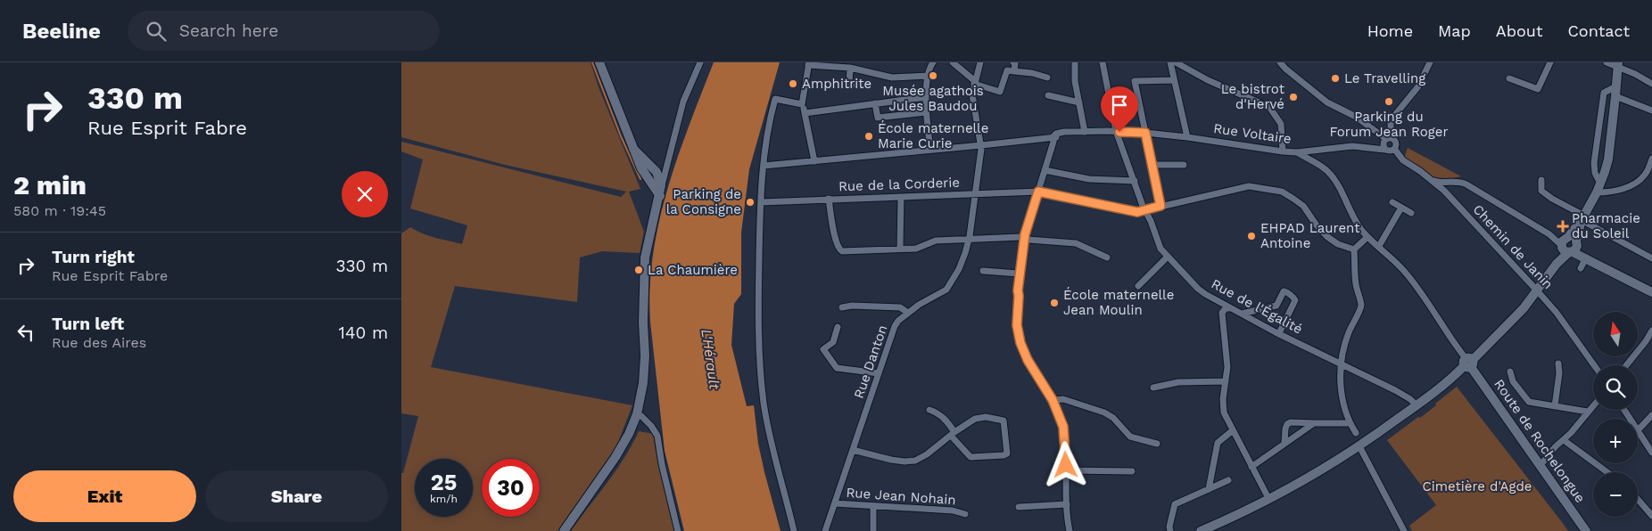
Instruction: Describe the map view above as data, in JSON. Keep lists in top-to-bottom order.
{
  "streets": {
    "main road": ["Route de Rochelongue"],
    "street": [
      "Rue Voltaire",
      "Rue de la Corderie",
      "Chemin de Janin",
      "Rue de l'Égalité",
      "Rue Danton",
      "Rue Jean Nohain"
    ]
  },
  "crossings": [
    ["Rue Voltaire", "Chemin de Janin"],
    ["Rue Voltaire", "Rue de l'Égalité"],
    ["Rue Voltaire", "Rue Danton"],
    ["Rue Voltaire", "Route de Rochelongue"],
    ["Rue de la Corderie", "Rue de l'Égalité"],
    ["Rue de la Corderie", "Rue Danton"],
    ["Rue Danton", "Rue Jean Nohain"]
  ],
  "water": ["L'Hérault"],
  "parks": ["Cimetière d'Agde"],
  "places": {
    "other": [
      "Musée agathois Jules Baudou",
      "Le Travelling",
      "Amphitrite",
      "Le bistrot d'Hervé",
      "Parking du Forum Jean Roger",
      "École maternelle Marie Curie",
      "Parking de la Consigne",
      "EHPAD Laurent Antoine",
      "La Chaumière",
      "École maternelle Jean Moulin"
    ],
    "health": ["Pharmacie du Soleil"]
  },
  "north": "top",
  "page": {
    "header": "Beeline",
    "search": "Search here",
    "nav": [
      "Home",
      "Map",
      "About",
      "Contact"
    ],
    "turn": ["330 m", "Rue Esprit Fabre"],
    "heading": ["2 min", "580 m · 19:45"],
    "list": [
      {
        "name": "Turn right",
        "note": "Rue Esprit Fabre",
        "value": "330 m"
      },
      {
        "name": "Turn left",
        "note": "Rue des Aires",
        "value": "140 m"
      }
    ],
    "map_buttons": ["+", "−"],
    "speed": "25 km/h",
    "limit": "30",
    "buttons": ["Exit", "Share"]
  }
}
